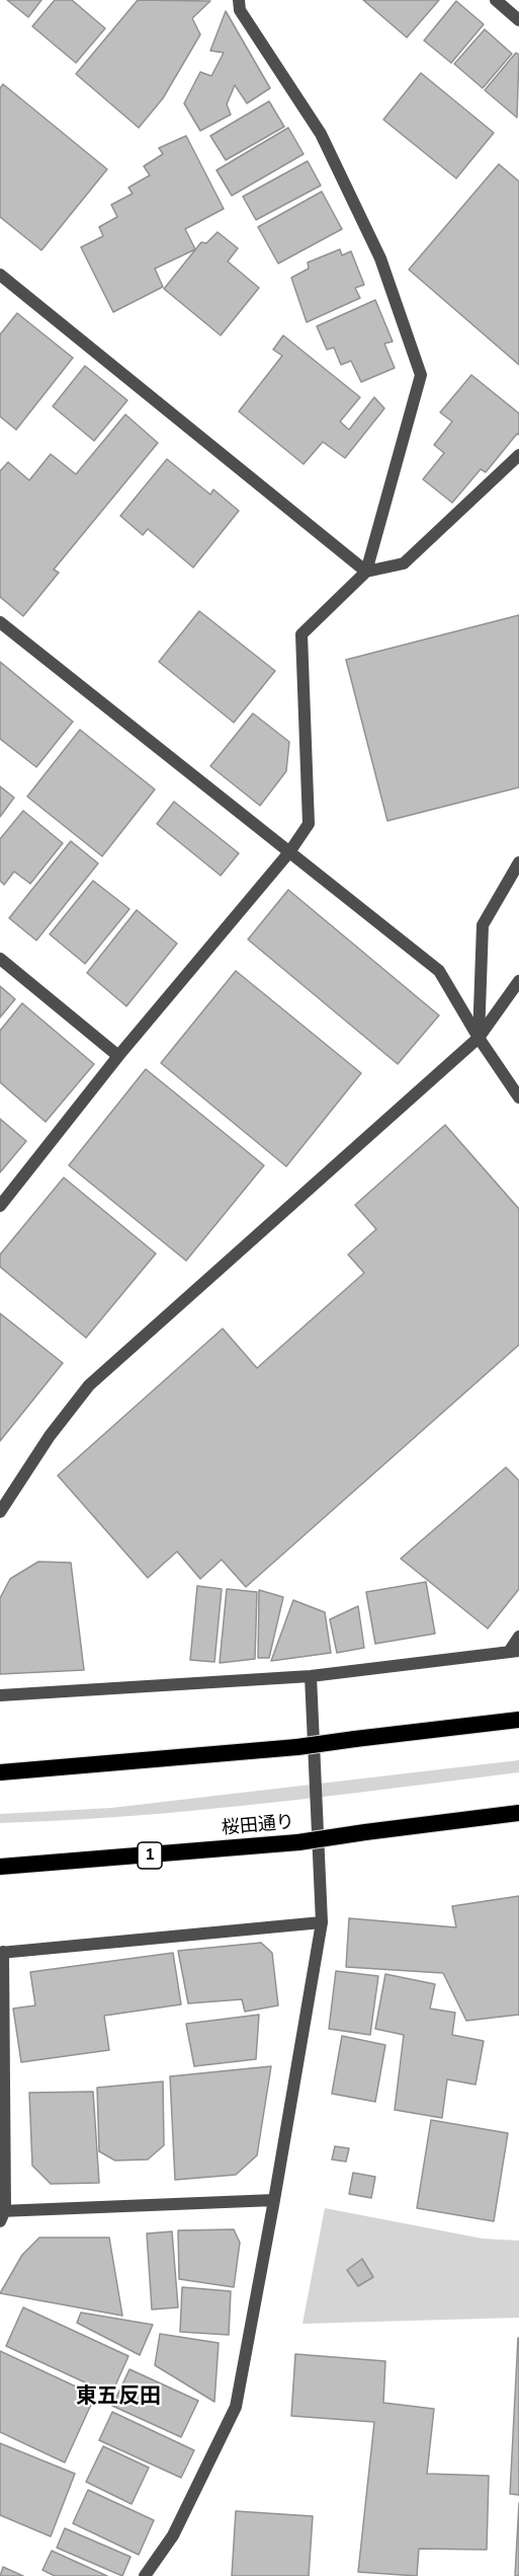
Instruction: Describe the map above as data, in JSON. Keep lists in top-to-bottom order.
{
  "streets": {
    "highway": ["桜田通り", "1"]
  },
  "districts": ["東五反田"]
}
